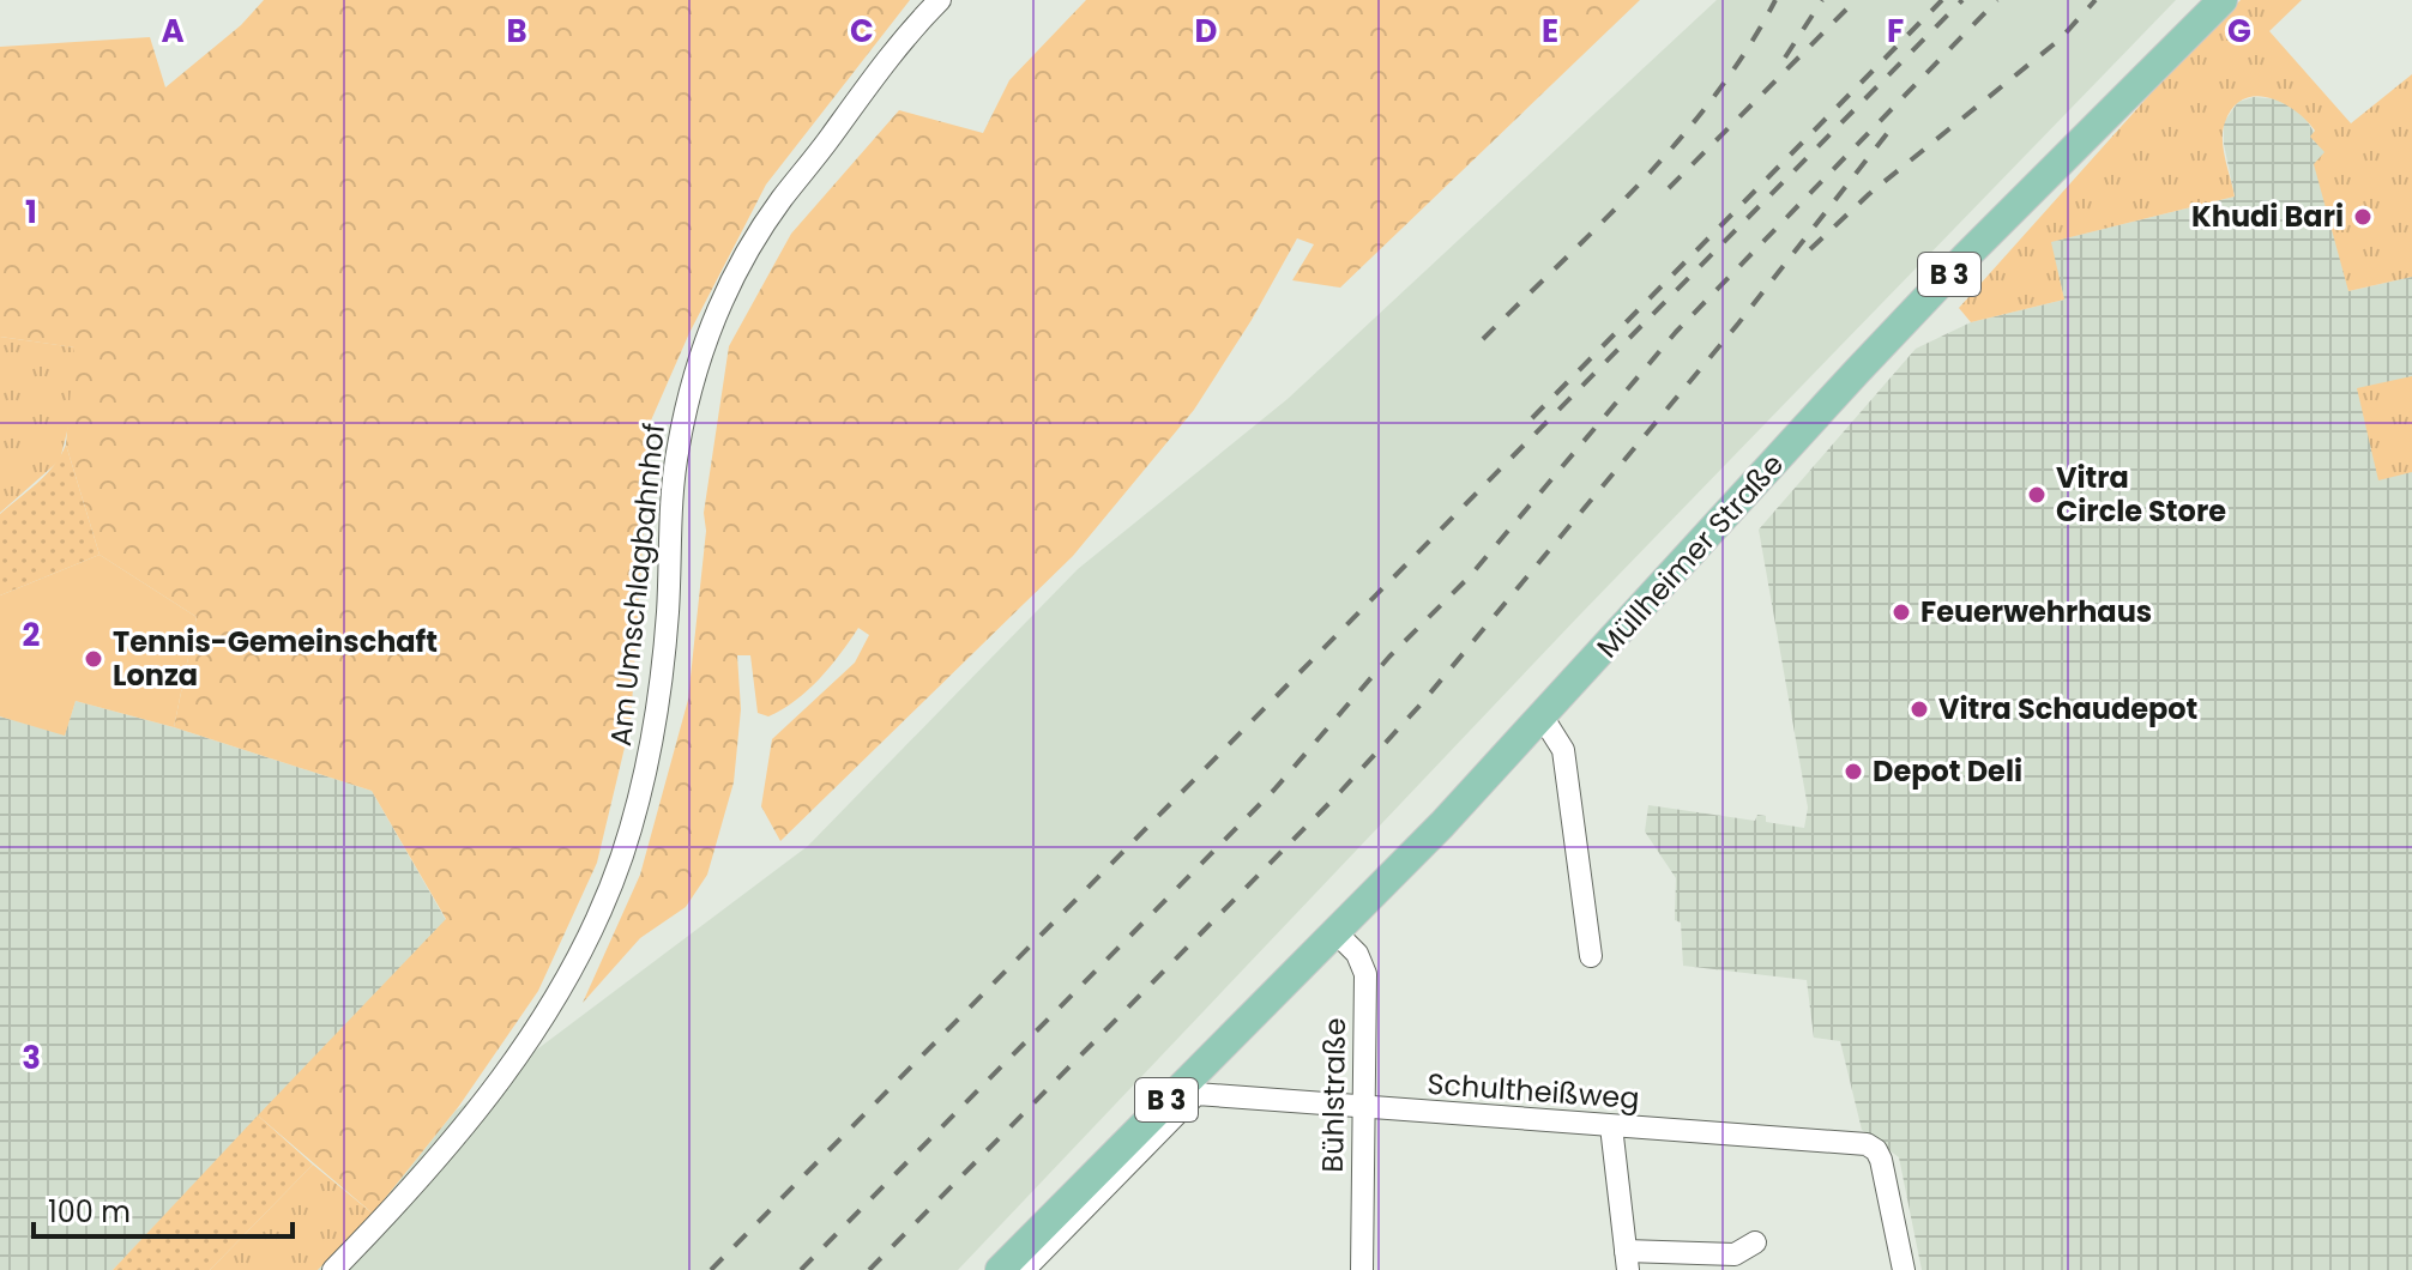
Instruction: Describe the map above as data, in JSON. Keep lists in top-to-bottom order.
{
  "streets": {
    "main road": ["B 3", "Müllheimer Straße"],
    "street": ["Am Umschlagbahnhof", "Schultheißweg", "Bühlstraße"]
  },
  "crossings": [
    ["B 3", "Müllheimer Straße"],
    ["B 3", "Bühlstraße"],
    ["Müllheimer Straße", "Bühlstraße"],
    ["Schultheißweg", "Bühlstraße"]
  ],
  "places": [
    "Khudi Bari",
    "Vitra Circle Store",
    "Feuerwehrhaus",
    "Tennis-Gemeinschaft Lonza",
    "Vitra Schaudepot",
    "Depot Deli"
  ],
  "scale_bar": "100 m",
  "grid": {
    "columns": [
      "A",
      "B",
      "C",
      "D",
      "E",
      "F",
      "G"
    ],
    "rows": ["1", "2", "3"]
  }
}
